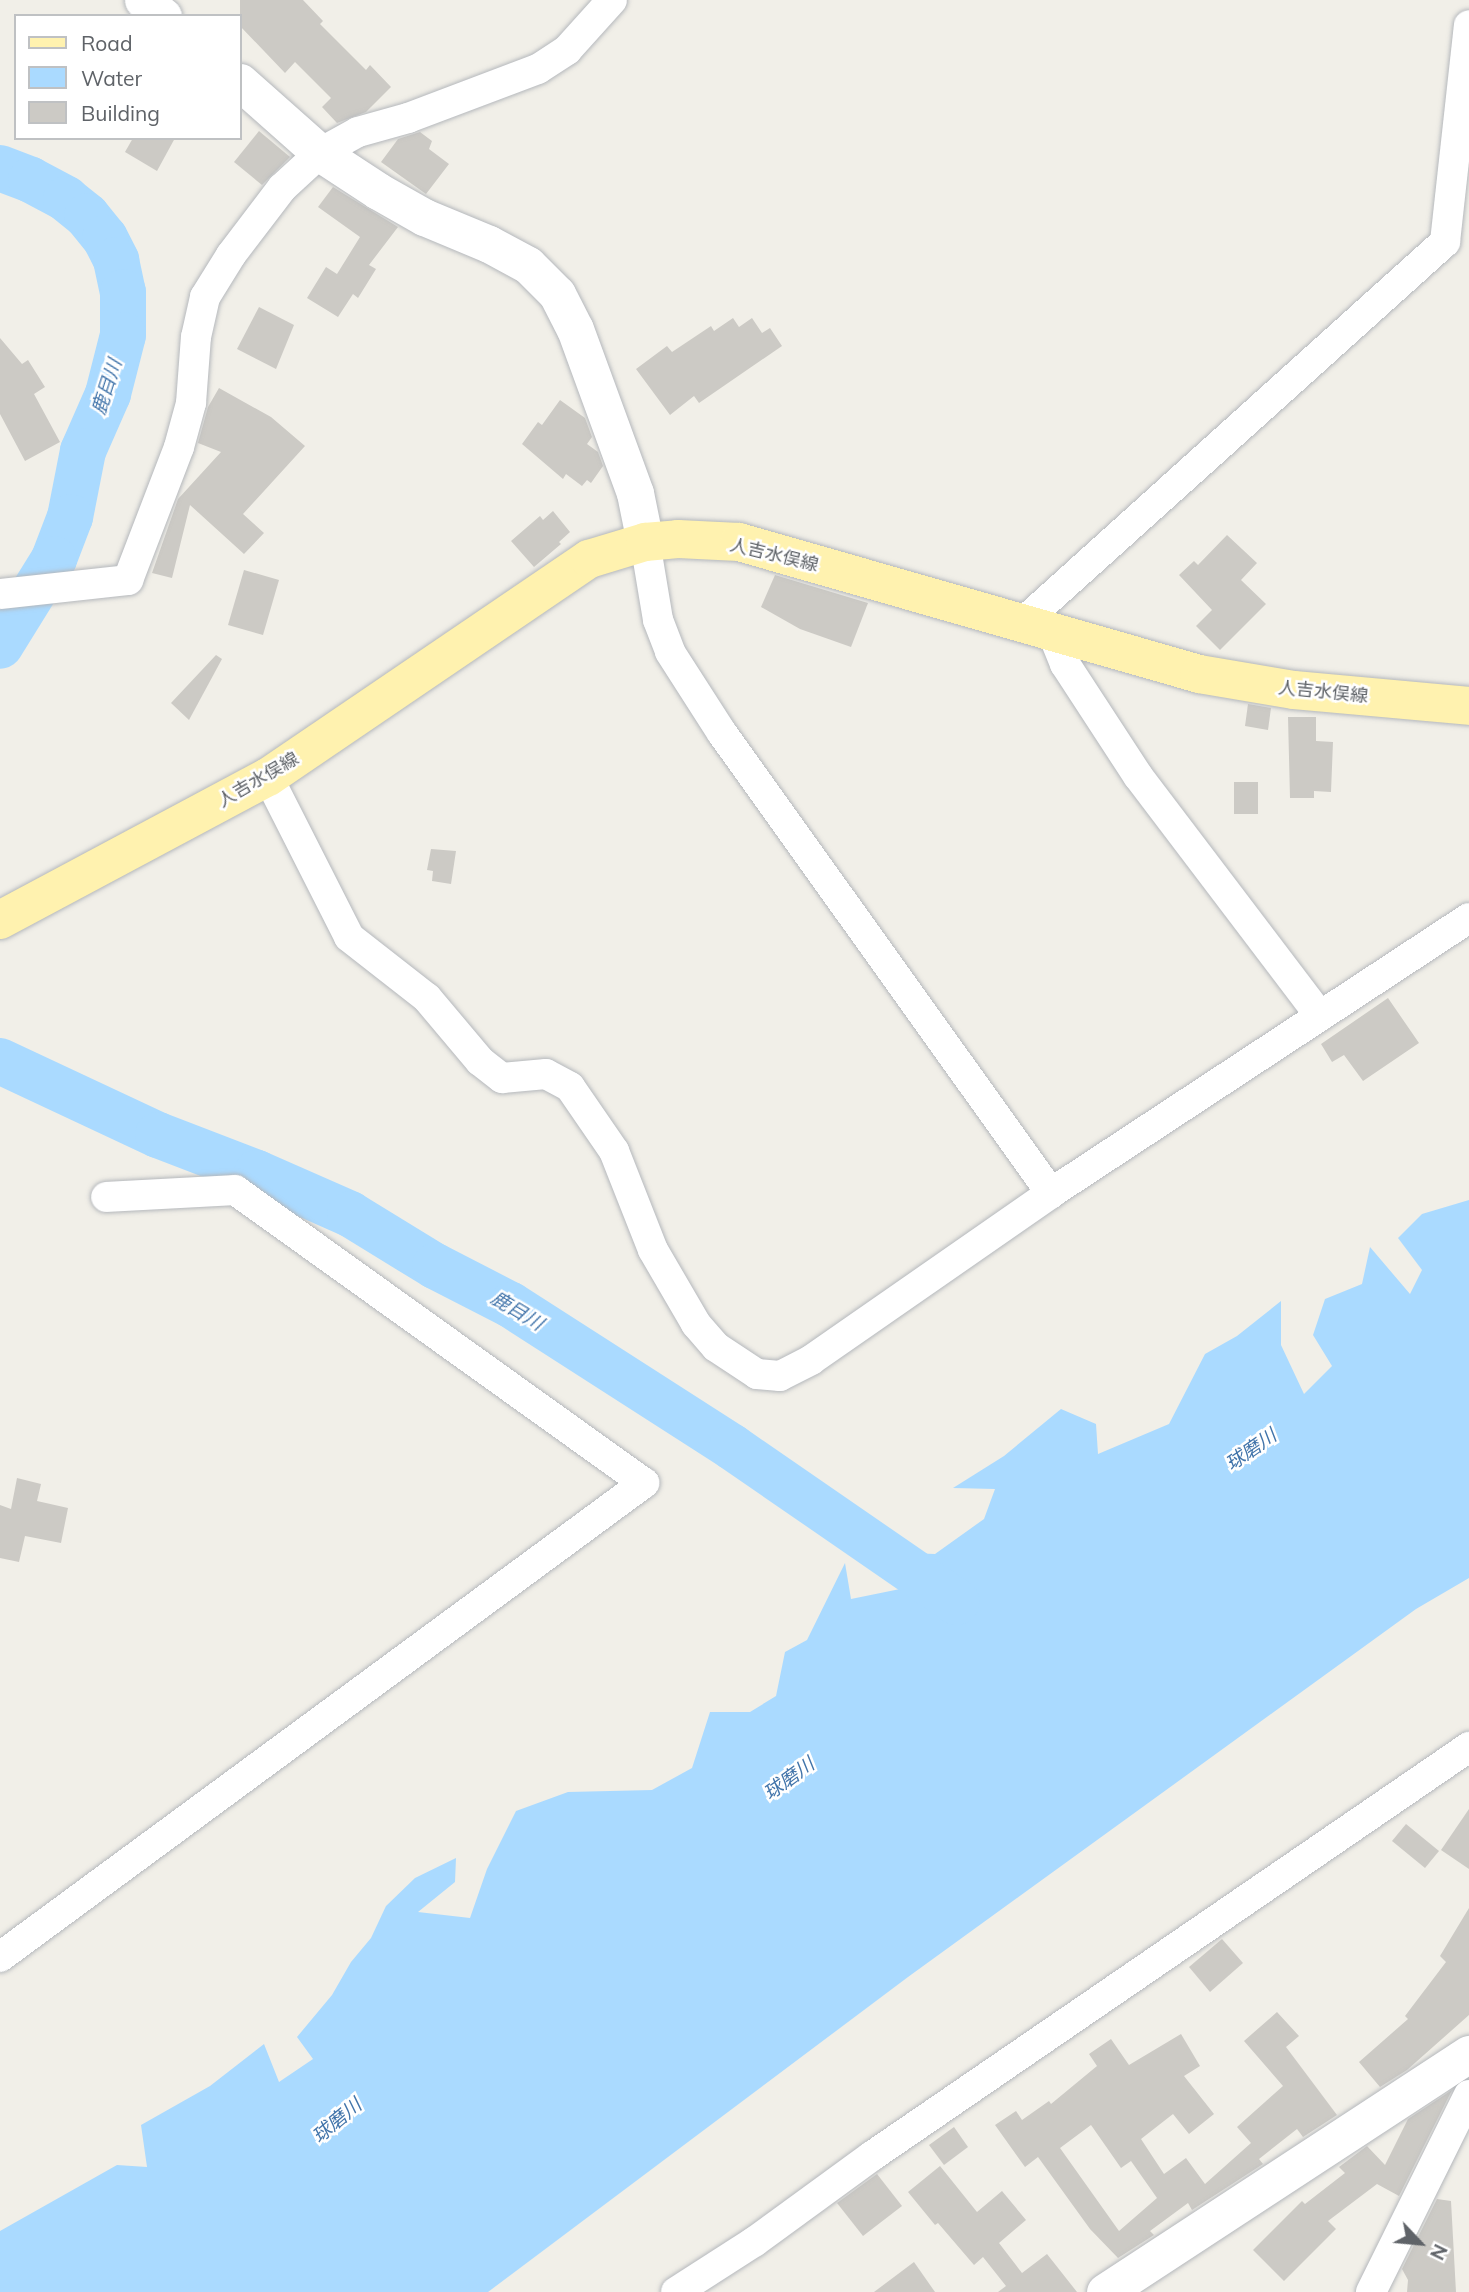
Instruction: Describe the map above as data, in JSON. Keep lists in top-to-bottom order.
{
  "streets": {
    "main road": ["人吉水俣線"]
  },
  "water": ["鹿目川", "球磨川"],
  "legend": ["Road", "Water", "Building"],
  "north": "bottom right"
}
